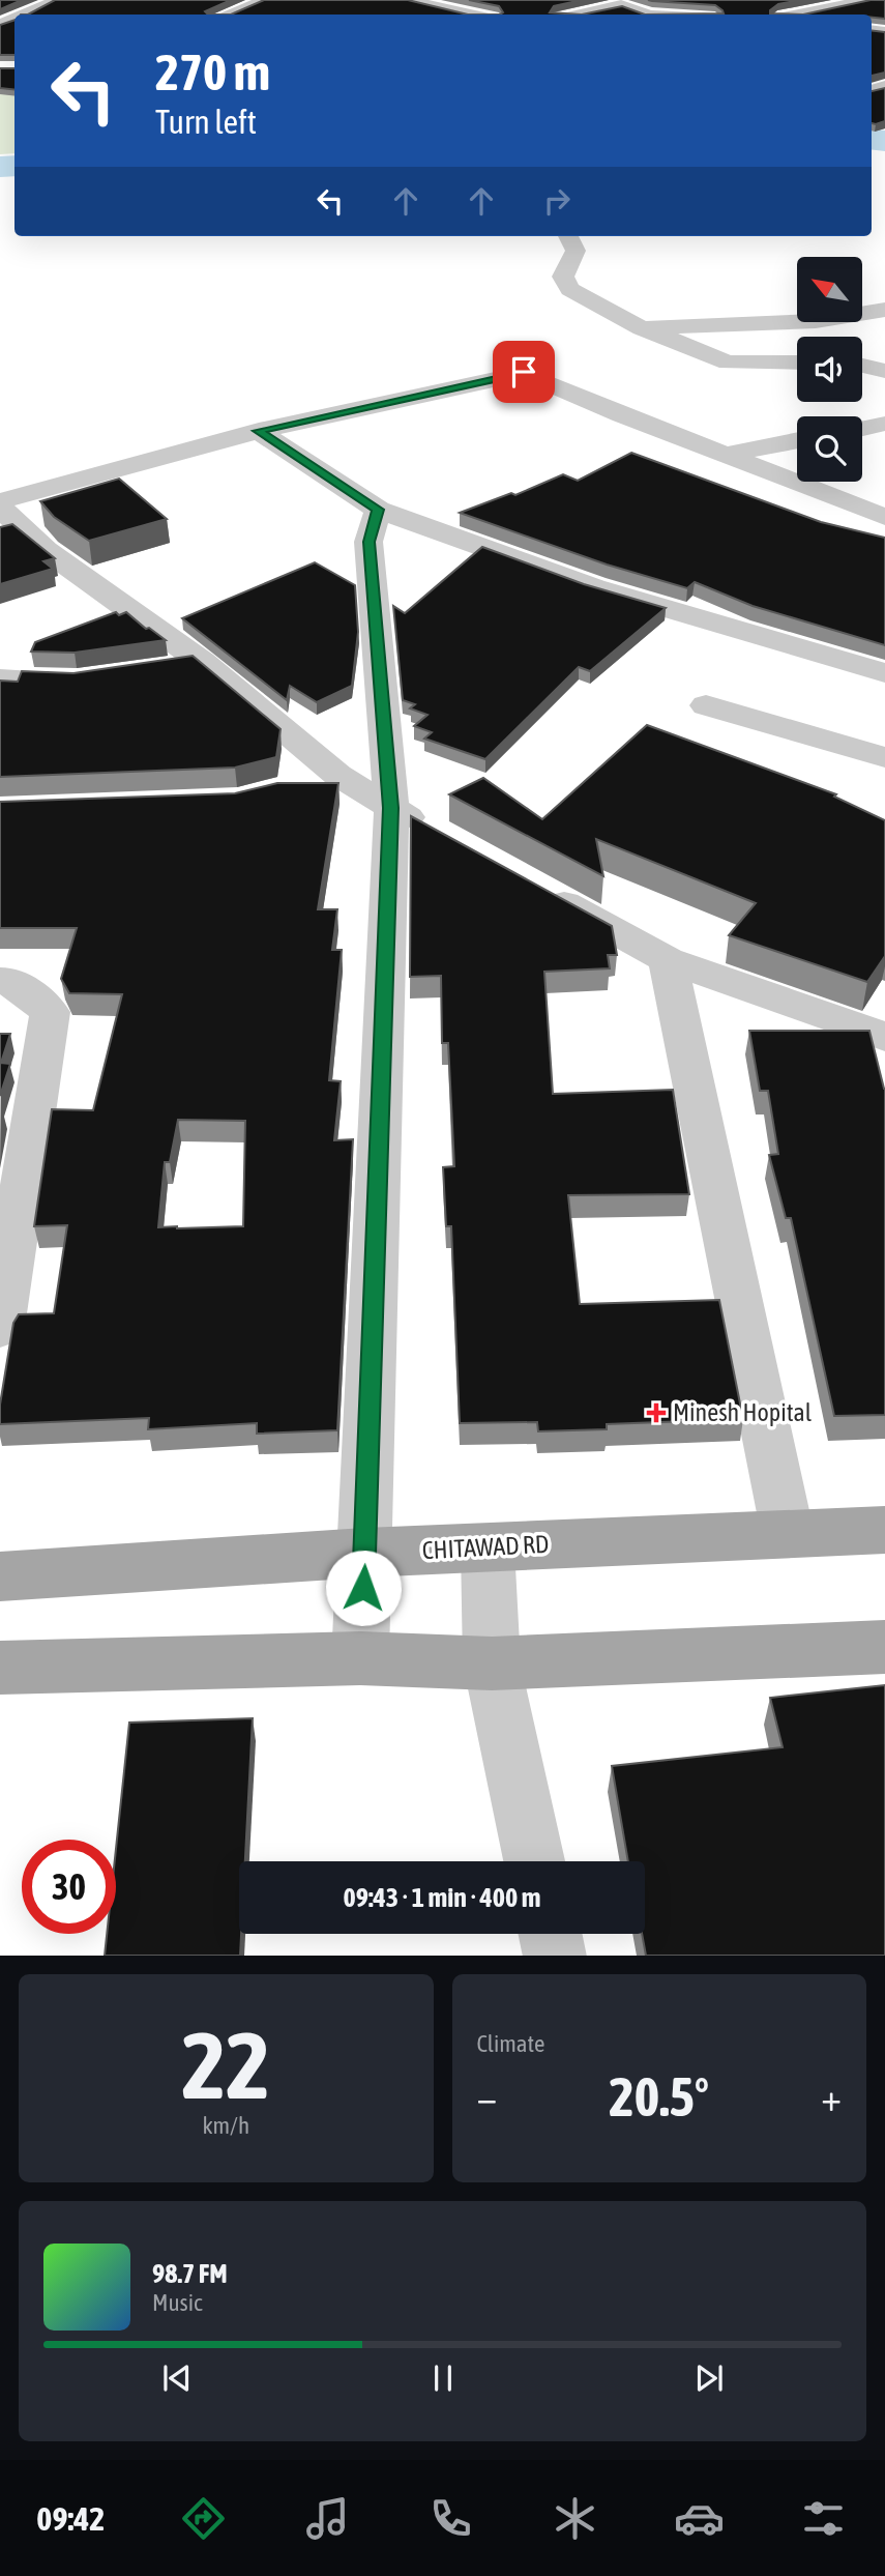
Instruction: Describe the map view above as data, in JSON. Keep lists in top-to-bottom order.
{
  "streets": {
    "main road": ["CHITAWAD RD"]
  },
  "places": {
    "health": ["Minesh Hopital"]
  },
  "north": "top left",
  "page": {
    "turn": ["270 m", "Turn left"],
    "limit": "30",
    "trip": "09:43 · 1 min · 400 m",
    "tile": [
      ["22", "km/h"],
      "Climate"
    ],
    "heat": ["−", "20.5°", "+"],
    "song": ["98.7 FM", "Music"],
    "tabs": "09:42"
  }
}
